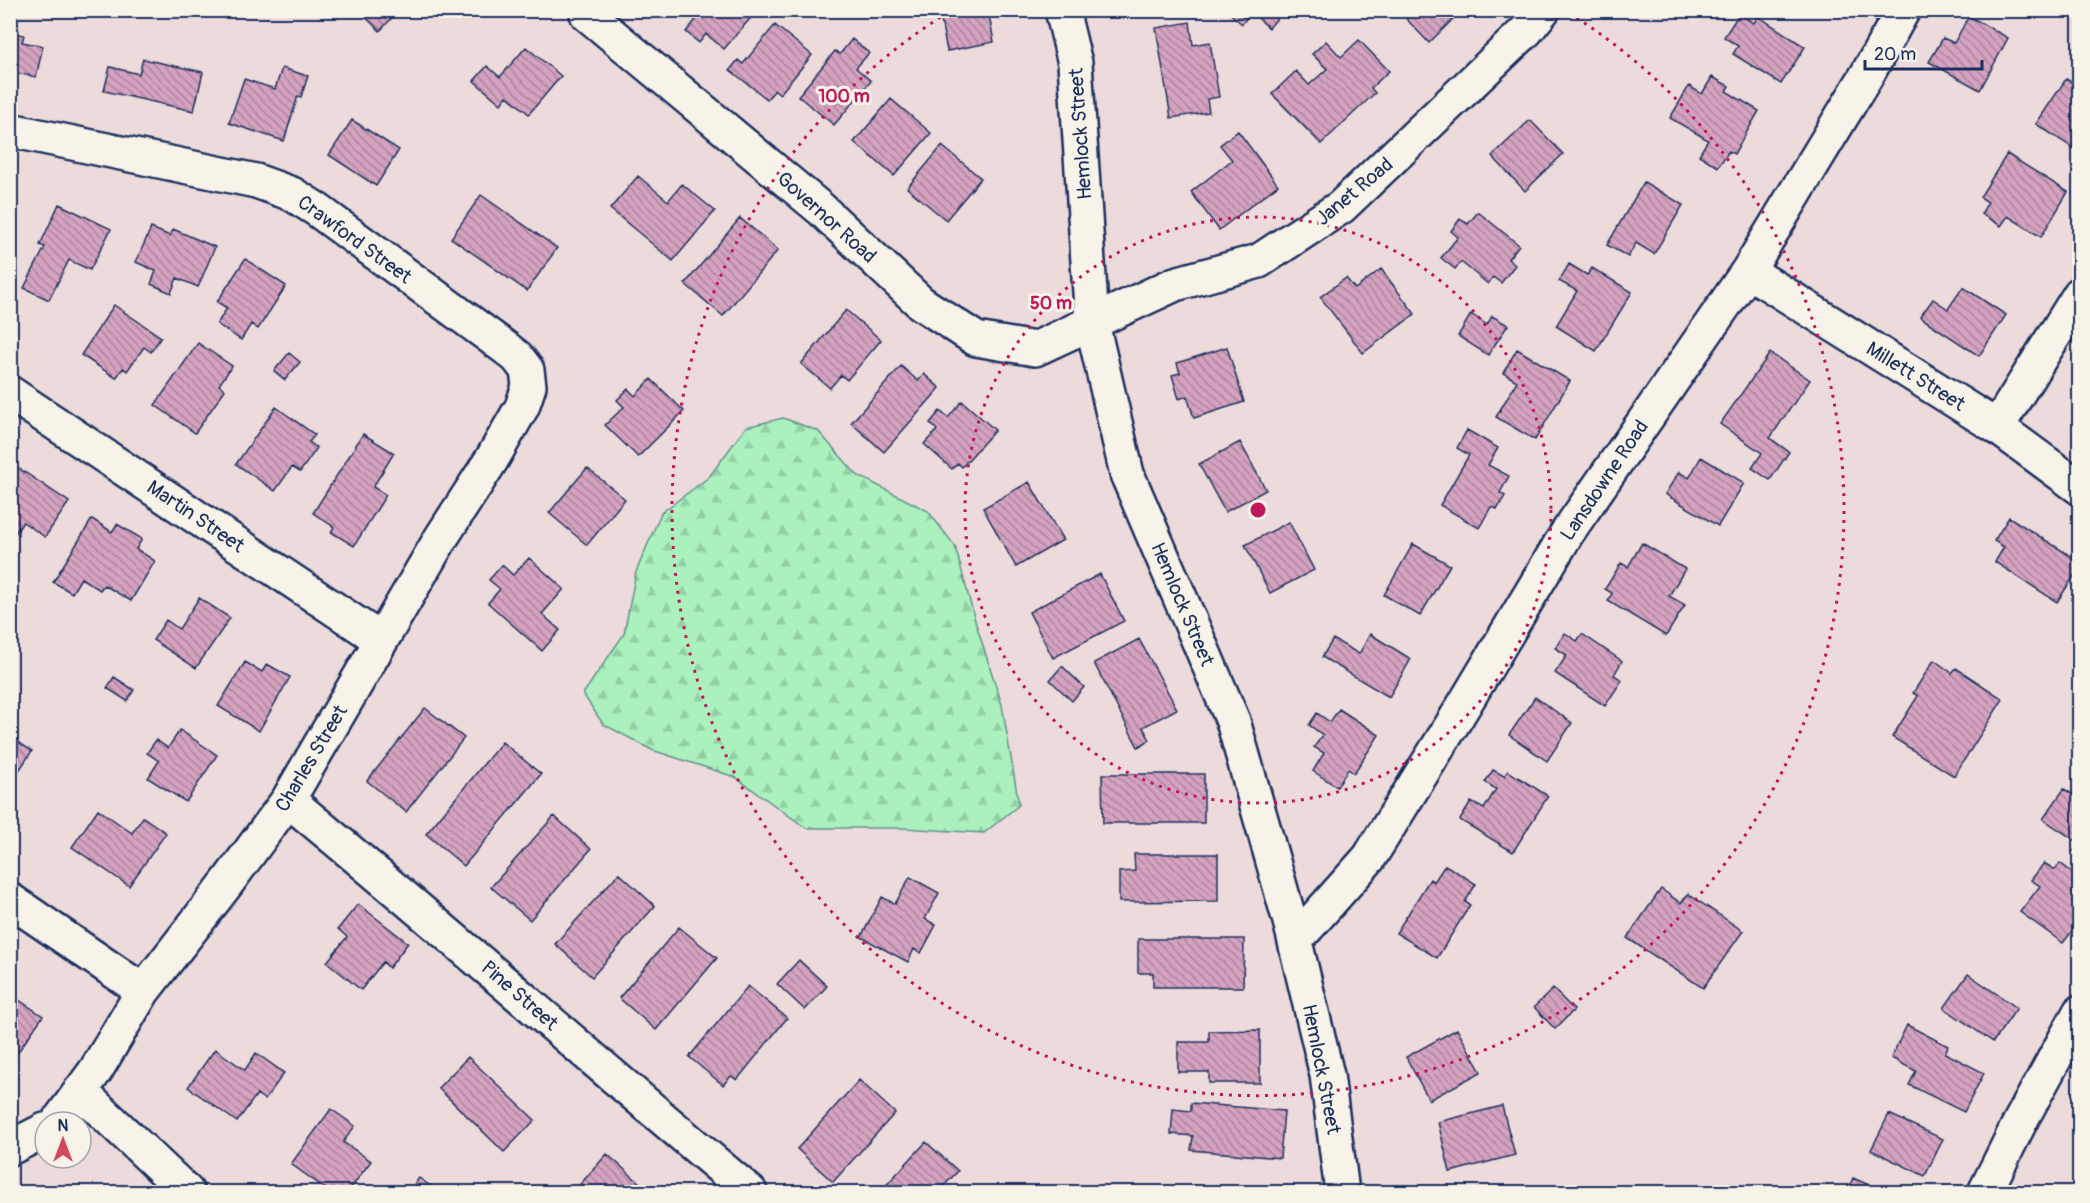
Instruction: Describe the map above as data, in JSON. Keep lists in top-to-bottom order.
{
  "streets": {
    "street": [
      "Hemlock Street",
      "Janet Road",
      "Governor Road",
      "Crawford Street",
      "Millett Street",
      "Lansdowne Road",
      "Martin Street",
      "Charles Street",
      "Pine Street"
    ]
  },
  "crossings": [
    ["Hemlock Street", "Janet Road"],
    ["Hemlock Street", "Governor Road"],
    ["Hemlock Street", "Lansdowne Road"],
    ["Janet Road", "Governor Road"],
    ["Crawford Street", "Charles Street"],
    ["Millett Street", "Lansdowne Road"],
    ["Martin Street", "Charles Street"],
    ["Charles Street", "Pine Street"]
  ],
  "scale_bar": "20 m",
  "north": "top",
  "rings": ["100 m", "50 m"]
}
